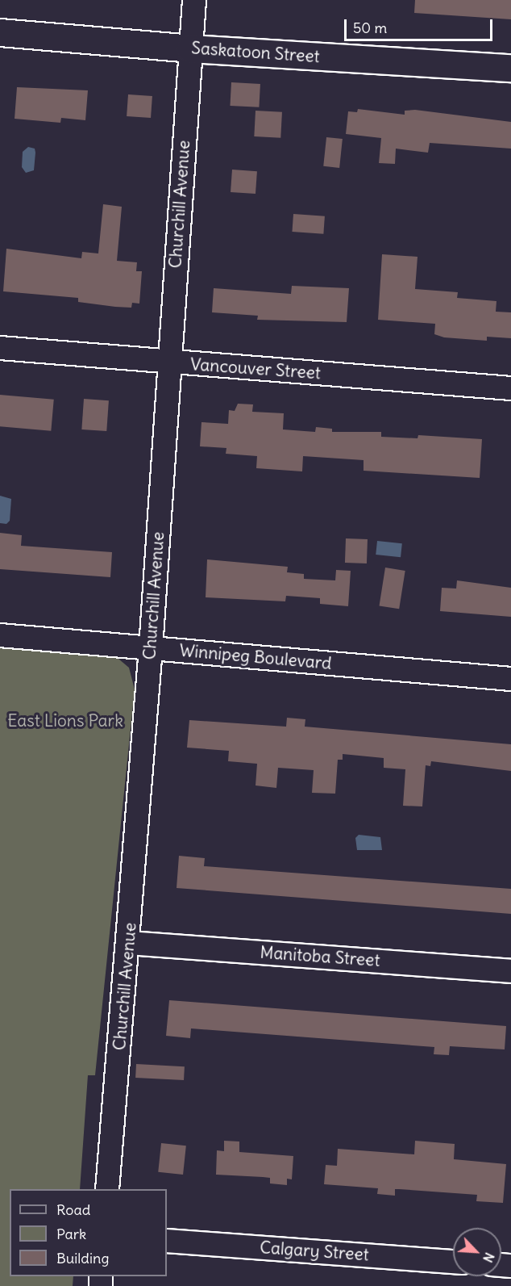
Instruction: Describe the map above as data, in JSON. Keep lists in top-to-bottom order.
{
  "streets": {
    "street": [
      "Saskatoon Street",
      "Churchill Avenue",
      "Vancouver Street",
      "Winnipeg Boulevard",
      "Manitoba Street",
      "Calgary Street"
    ]
  },
  "crossings": [
    ["Saskatoon Street", "Churchill Avenue"],
    ["Churchill Avenue", "Vancouver Street"],
    ["Churchill Avenue", "Winnipeg Boulevard"],
    ["Churchill Avenue", "Manitoba Street"]
  ],
  "parks": ["East Lions Park"],
  "legend": ["Road", "Park", "Building"],
  "scale_bar": "50 m",
  "north": "bottom right"
}
